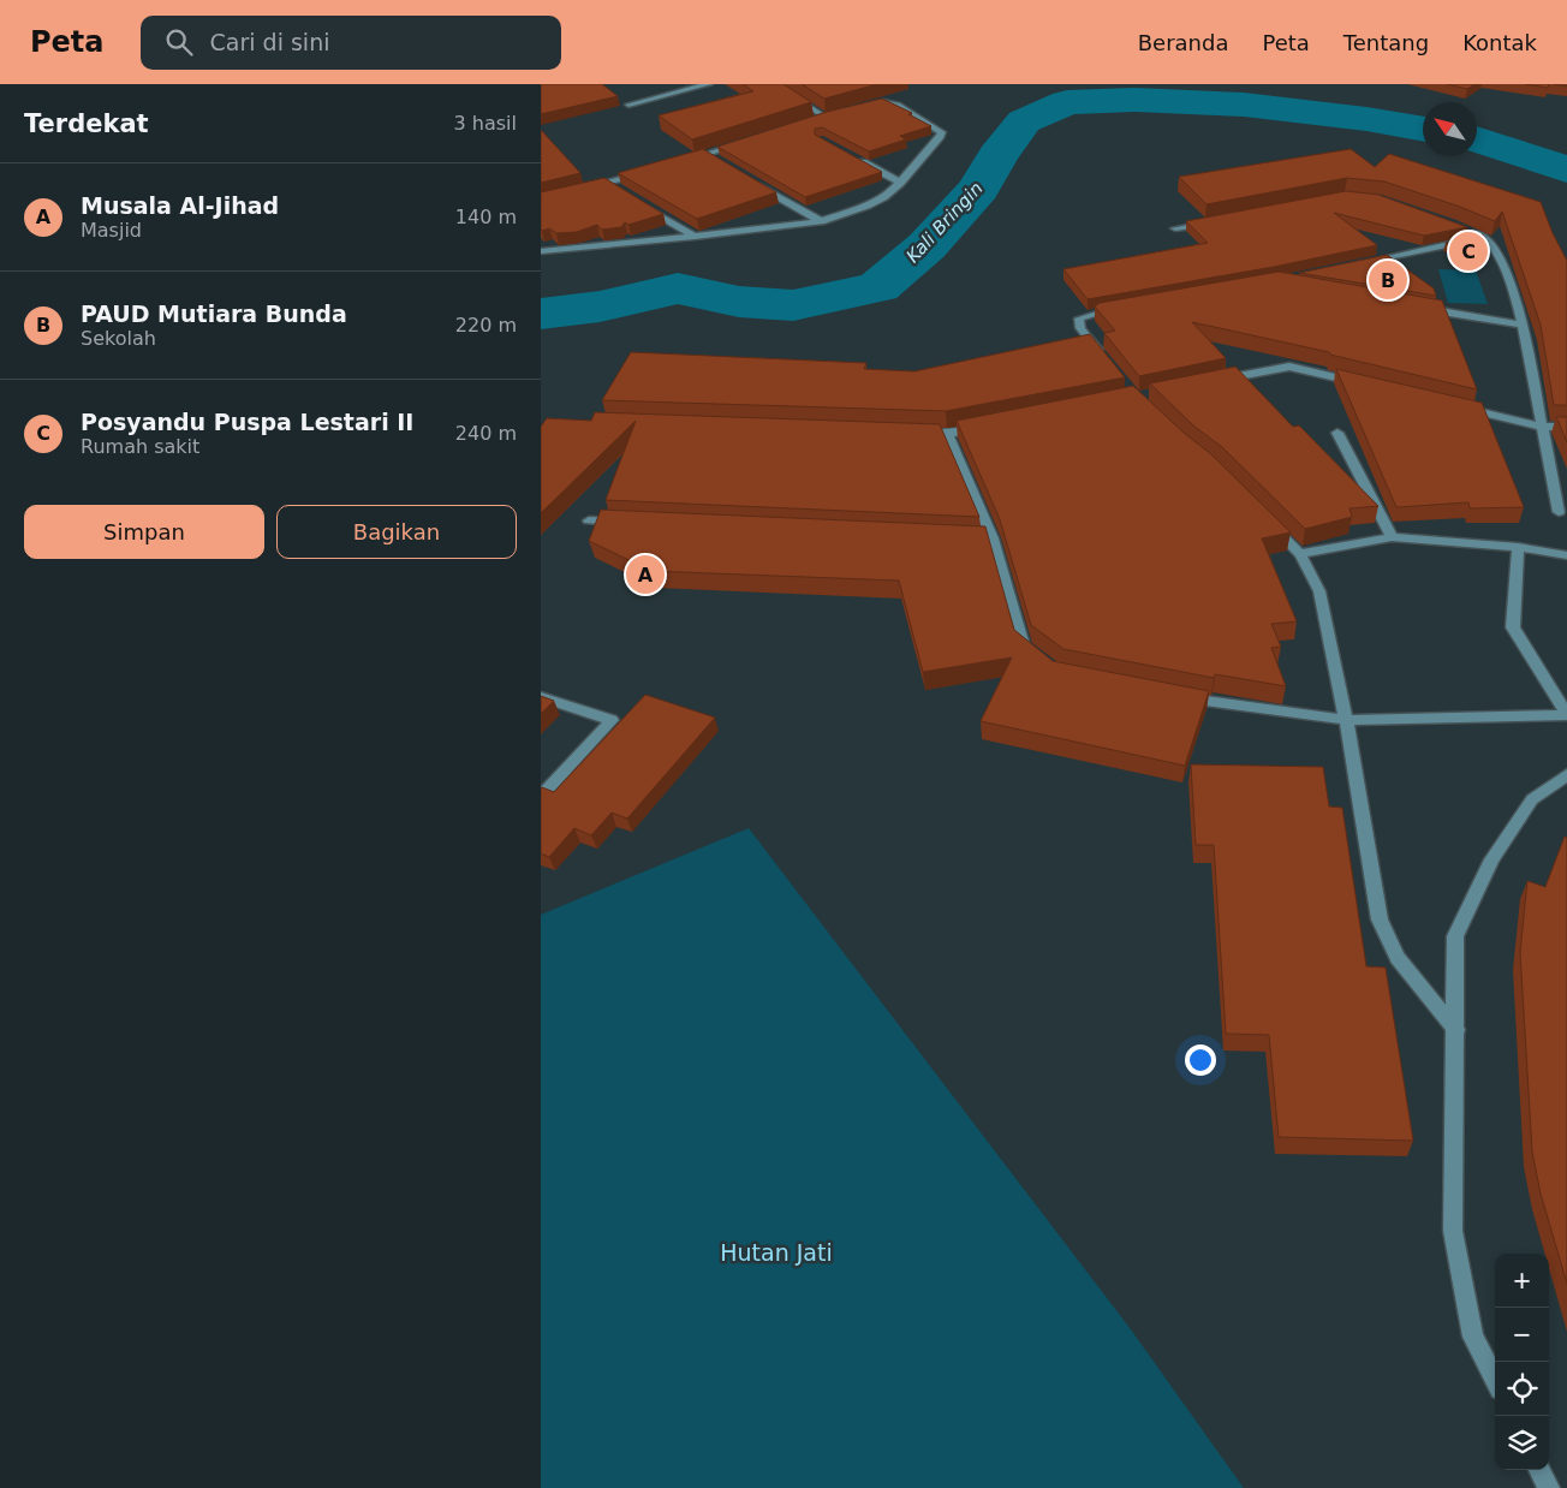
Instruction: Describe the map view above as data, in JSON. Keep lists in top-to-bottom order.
{
  "water": ["Kali Bringin"],
  "parks": ["Hutan Jati"],
  "north": "top left",
  "page": {
    "header": "Peta",
    "search": "Cari di sini",
    "nav": [
      "Beranda",
      "Peta",
      "Tentang",
      "Kontak"
    ],
    "heading": ["Terdekat", "3 hasil"],
    "list": [
      {
        "mark": "A",
        "name": "Musala Al-Jihad",
        "note": "Masjid",
        "value": "140 m"
      },
      {
        "mark": "B",
        "name": "PAUD Mutiara Bunda",
        "note": "Sekolah",
        "value": "220 m"
      },
      {
        "mark": "C",
        "name": "Posyandu Puspa Lestari II",
        "note": "Rumah sakit",
        "value": "240 m"
      }
    ],
    "pins": ["C", "B", "A"],
    "buttons": ["Simpan", "Bagikan"],
    "map_buttons": ["+", "−"]
  }
}
